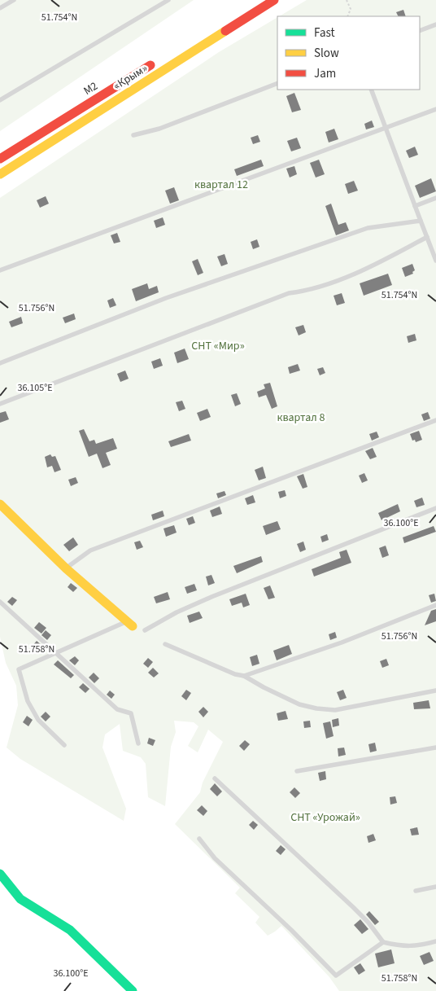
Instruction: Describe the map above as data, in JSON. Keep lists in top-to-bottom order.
{
  "streets": {
    "main road": ["«Крым»", "М2"]
  },
  "parks": [
    "квартал 12",
    "СНТ «Мир»",
    "квартал 8",
    "СНТ «Урожай»"
  ],
  "legend": ["Fast", "Slow", "Jam"],
  "coordinates": [
    "51.754°N",
    "51.756°N",
    "36.105°E",
    "36.100°E",
    "51.758°N"
  ]
}
